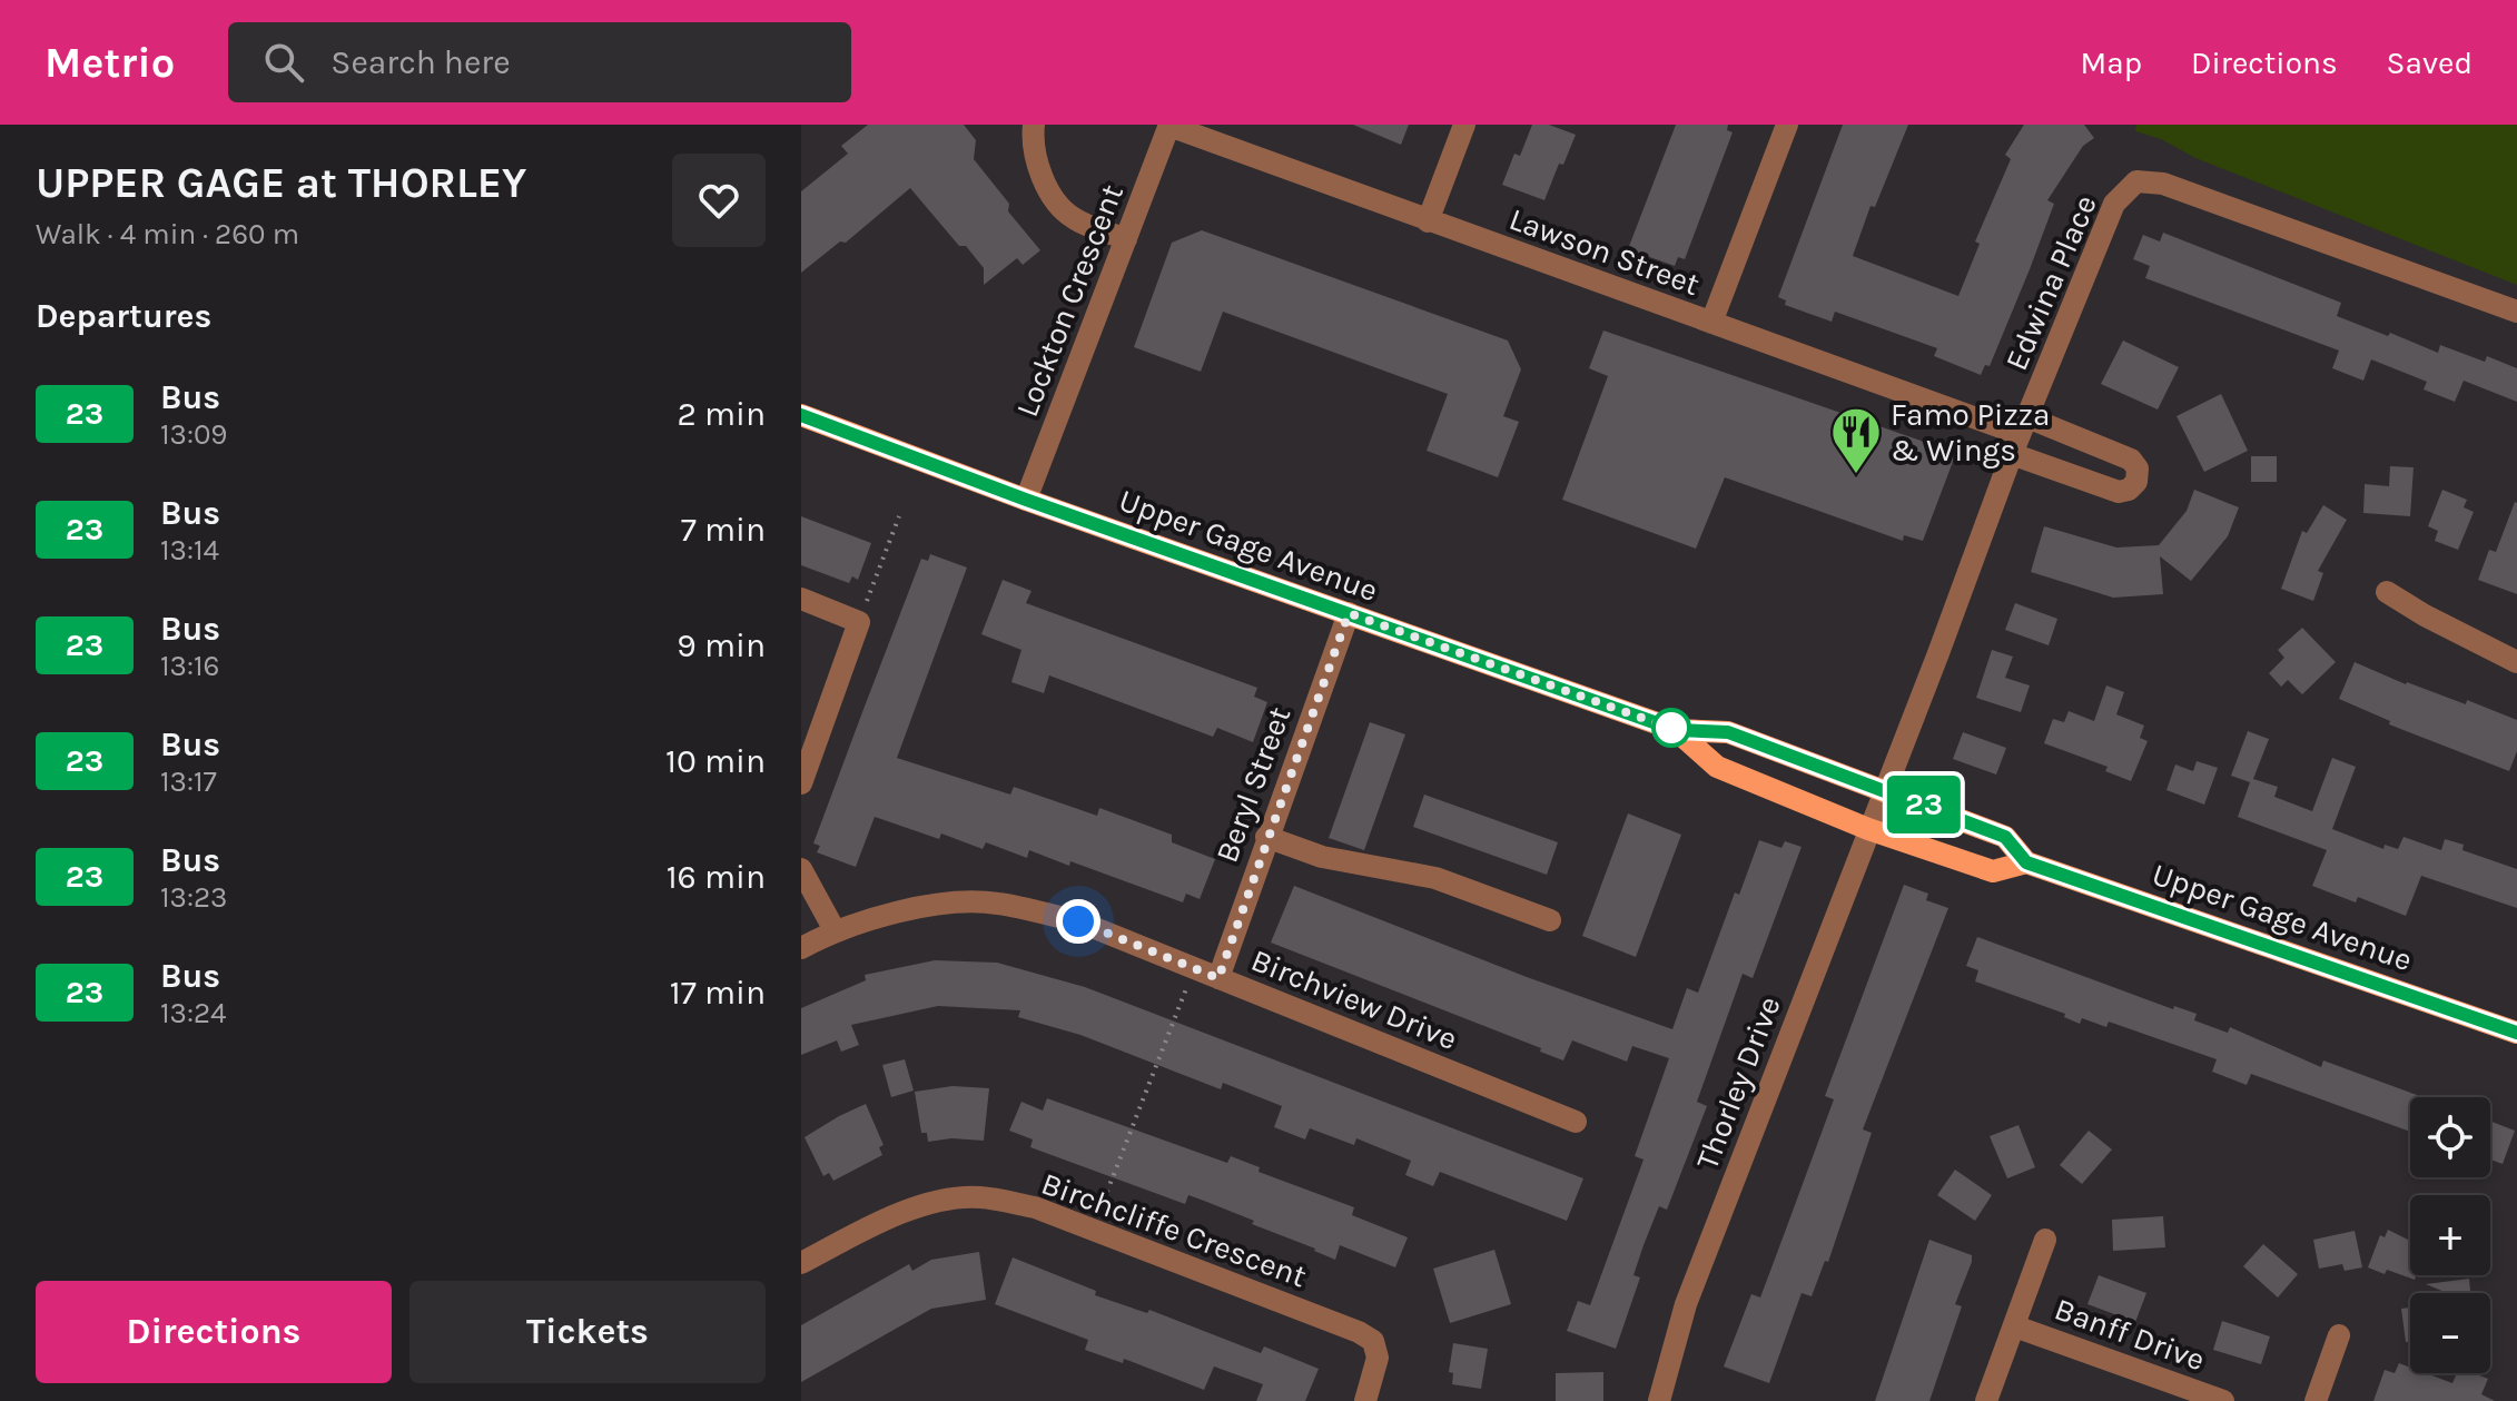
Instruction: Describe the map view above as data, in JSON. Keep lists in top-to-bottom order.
{
  "streets": {
    "main road": ["Upper Gage Avenue"],
    "street": [
      "Lawson Street",
      "Edwina Place",
      "Lockton Crescent",
      "Beryl Street",
      "Birchview Drive",
      "Thorley Drive",
      "Birchcliffe Crescent",
      "Banff Drive"
    ]
  },
  "crossings": [
    ["Lawson Street", "Edwina Place"],
    ["Lawson Street", "Lockton Crescent"],
    ["Edwina Place", "Upper Gage Avenue"],
    ["Edwina Place", "Thorley Drive"],
    ["Lockton Crescent", "Upper Gage Avenue"],
    ["Upper Gage Avenue", "Beryl Street"],
    ["Upper Gage Avenue", "Thorley Drive"],
    ["Beryl Street", "Birchview Drive"]
  ],
  "places": {
    "restaurant": ["Famo Pizza & Wings"]
  },
  "lines": ["bus line 23"],
  "page": {
    "header": "Metrio",
    "search": "Search here",
    "nav": ["Map", "Directions", "Saved"],
    "heading": [
      ["UPPER GAGE at THORLEY", "Walk · 4 min · 260 m"],
      "Departures"
    ],
    "on_map": "23",
    "list": [
      {
        "mark": "23",
        "name": "Bus",
        "note": "13:09",
        "value": "2 min"
      },
      {
        "mark": "23",
        "name": "Bus",
        "note": "13:14",
        "value": "7 min"
      },
      {
        "mark": "23",
        "name": "Bus",
        "note": "13:16",
        "value": "9 min"
      },
      {
        "mark": "23",
        "name": "Bus",
        "note": "13:17",
        "value": "10 min"
      },
      {
        "mark": "23",
        "name": "Bus",
        "note": "13:23",
        "value": "16 min"
      },
      {
        "mark": "23",
        "name": "Bus",
        "note": "13:24",
        "value": "17 min"
      }
    ],
    "map_buttons": ["+", "−"],
    "buttons": ["Directions", "Tickets"]
  }
}
